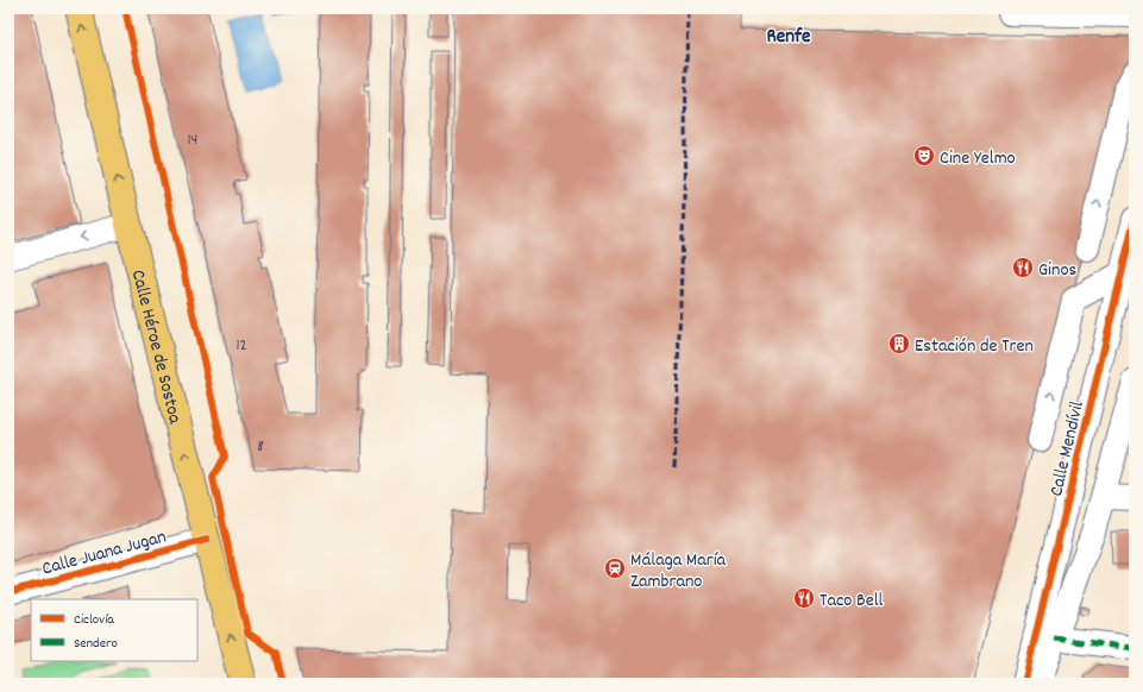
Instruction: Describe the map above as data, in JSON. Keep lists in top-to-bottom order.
{
  "streets": {
    "main road": ["Calle Héroe de Sostoa"],
    "street": ["Calle Mendívil", "Calle Juana Jugan"]
  },
  "crossings": [
    ["Calle Héroe de Sostoa", "Calle Juana Jugan"]
  ],
  "one_way": ["Calle Héroe de Sostoa"],
  "districts": ["Renfe"],
  "places": {
    "theatre": ["Cine Yelmo"],
    "restaurant": ["Ginos", "Taco Bell"],
    "building": ["Estación de Tren"],
    "station": ["Málaga María Zambrano"]
  },
  "house_numbers": ["14", "12", "8"],
  "legend": ["Ciclovía", "Sendero"]
}
